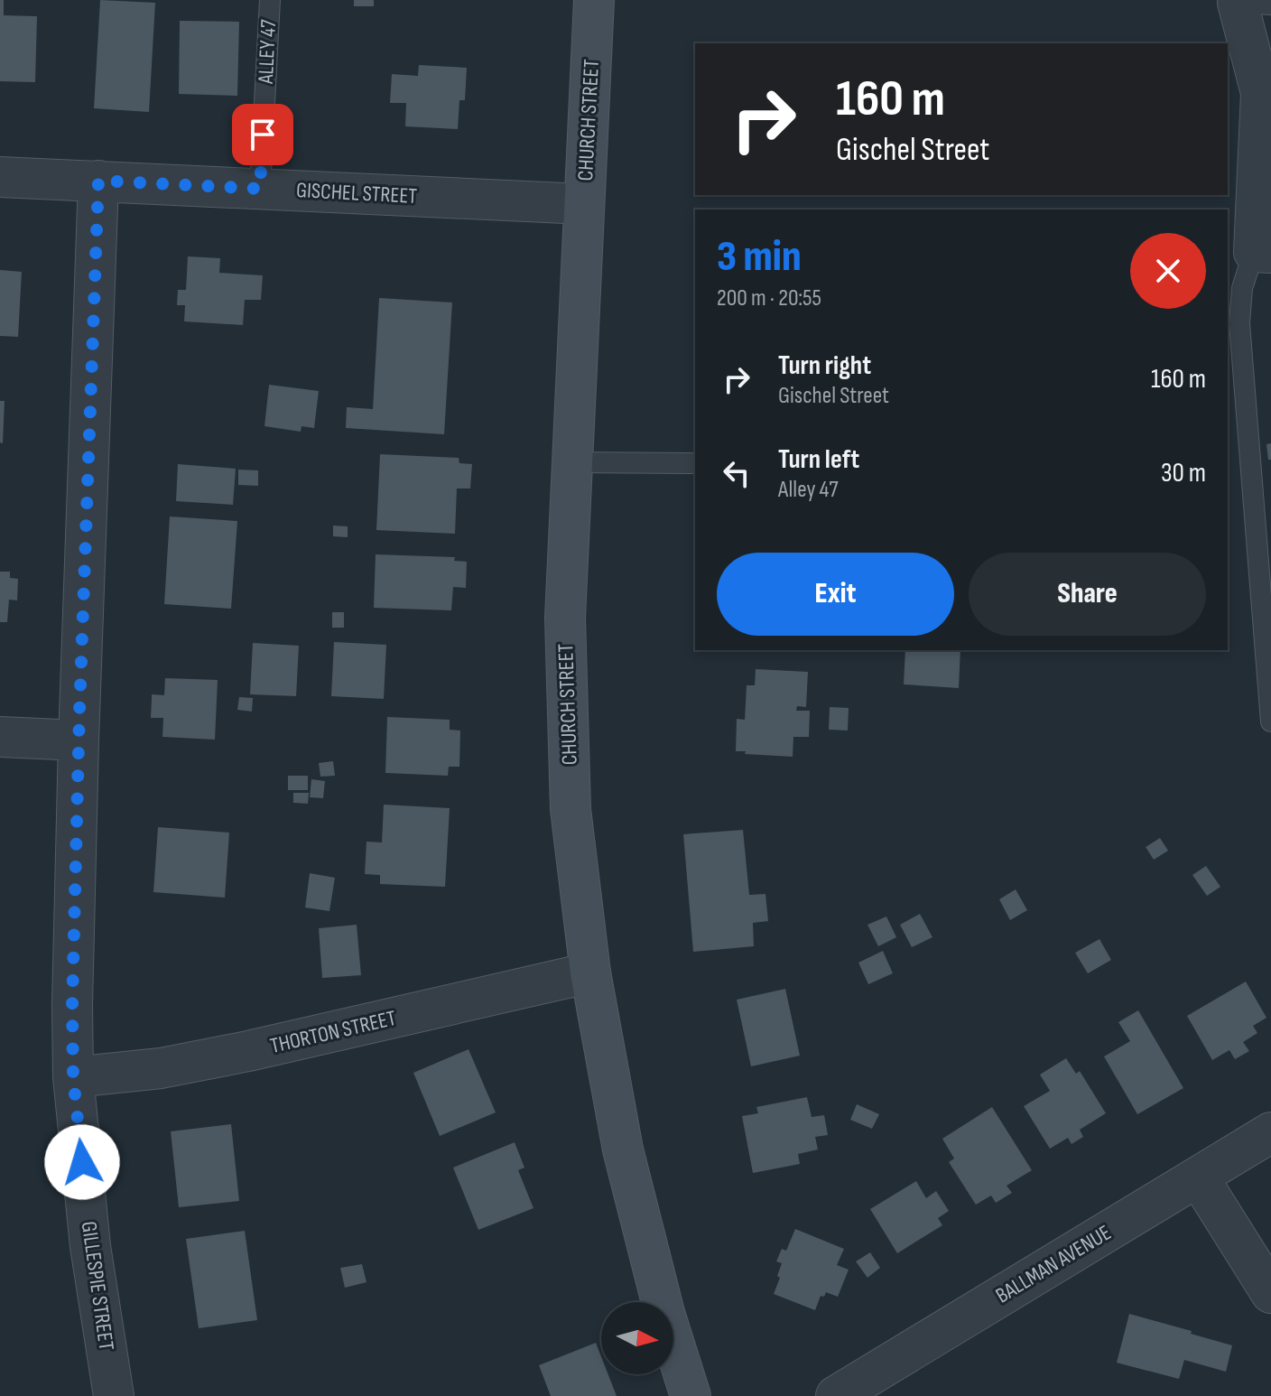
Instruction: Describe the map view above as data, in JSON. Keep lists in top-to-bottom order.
{
  "streets": {
    "main road": ["CHURCH STREET"],
    "street": [
      "GISCHEL STREET",
      "THORTON STREET",
      "BALLMAN AVENUE",
      "GILLESPIE STREET"
    ],
    "lane": ["ALLEY 47"]
  },
  "crossings": [
    ["ALLEY 47", "GISCHEL STREET"],
    ["CHURCH STREET", "GISCHEL STREET"],
    ["CHURCH STREET", "THORTON STREET"],
    ["GISCHEL STREET", "GILLESPIE STREET"],
    ["THORTON STREET", "GILLESPIE STREET"]
  ],
  "north": "right",
  "page": {
    "turn": ["160 m", "Gischel Street"],
    "heading": ["3 min", "200 m · 20:55"],
    "list": [
      {
        "name": "Turn right",
        "note": "Gischel Street",
        "value": "160 m"
      },
      {
        "name": "Turn left",
        "note": "Alley 47",
        "value": "30 m"
      }
    ],
    "buttons": ["Exit", "Share"]
  }
}
